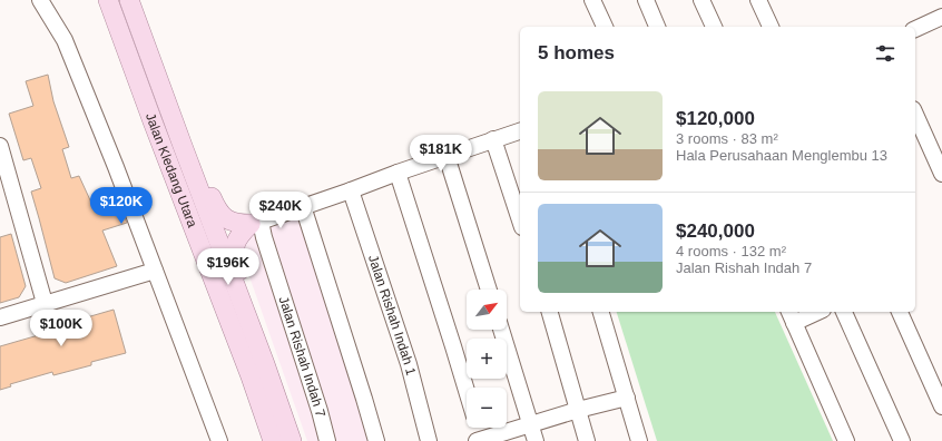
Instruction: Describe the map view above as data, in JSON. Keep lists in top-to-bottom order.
{
  "streets": {
    "main road": ["Jalan Kledang Utara"],
    "street": ["Jalan Rishah Indah 1", "Jalan Rishah Indah 7"]
  },
  "north": "top right",
  "page": {
    "heading": "5 homes",
    "list": [
      {
        "name": "$120,000",
        "note": "3 rooms · 83 m² · Hala Perusahaan Menglembu 13"
      },
      {
        "name": "$240,000",
        "note": "4 rooms · 132 m² · Jalan Rishah Indah 7"
      }
    ],
    "price": [
      "$181K",
      "$120K",
      "$240K",
      "$196K",
      "$100K"
    ],
    "map_buttons": ["+", "−"]
  }
}
